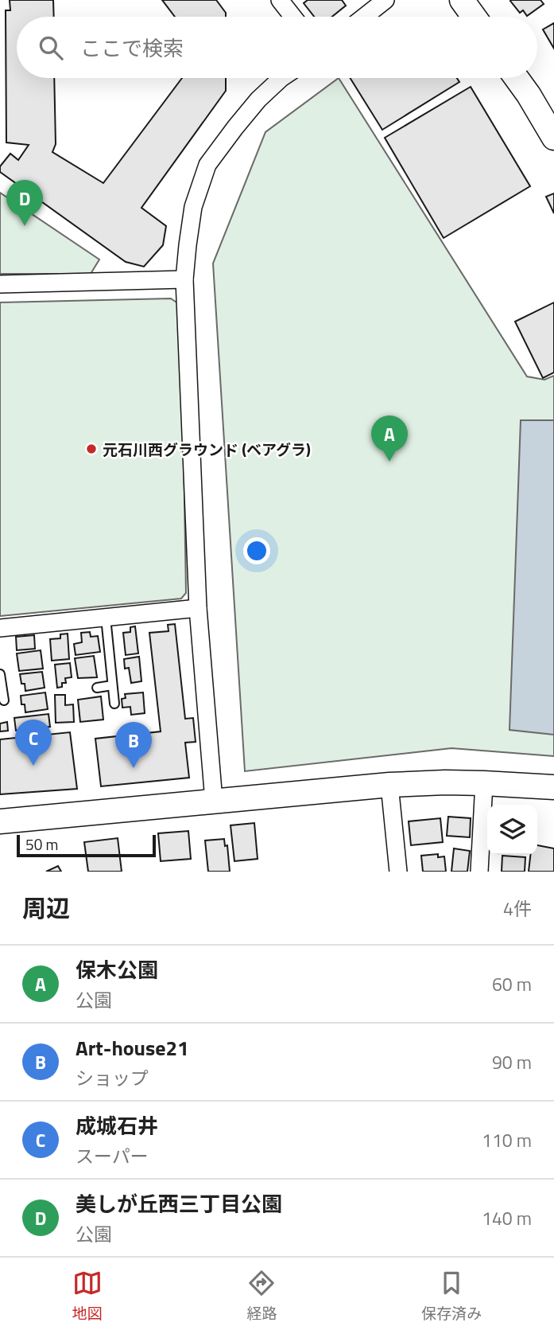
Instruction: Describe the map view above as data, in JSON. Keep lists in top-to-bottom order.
{
  "places": ["元石川西グラウンド (ベアグラ)"],
  "scale_bar": "50 m",
  "page": {
    "search": "ここで検索",
    "pins": [
      "D",
      "A",
      "C",
      "B"
    ],
    "scale": "50 m",
    "heading": ["周辺", "4件"],
    "list": [
      {
        "mark": "A",
        "name": "保木公園",
        "note": "公園",
        "value": "60 m"
      },
      {
        "mark": "B",
        "name": "Art-house21",
        "note": "ショップ",
        "value": "90 m"
      },
      {
        "mark": "C",
        "name": "成城石井",
        "note": "スーパー",
        "value": "110 m"
      },
      {
        "mark": "D",
        "name": "美しが丘西三丁目公園",
        "note": "公園",
        "value": "140 m"
      }
    ],
    "nav": ["地図", "経路", "保存済み"]
  }
}
